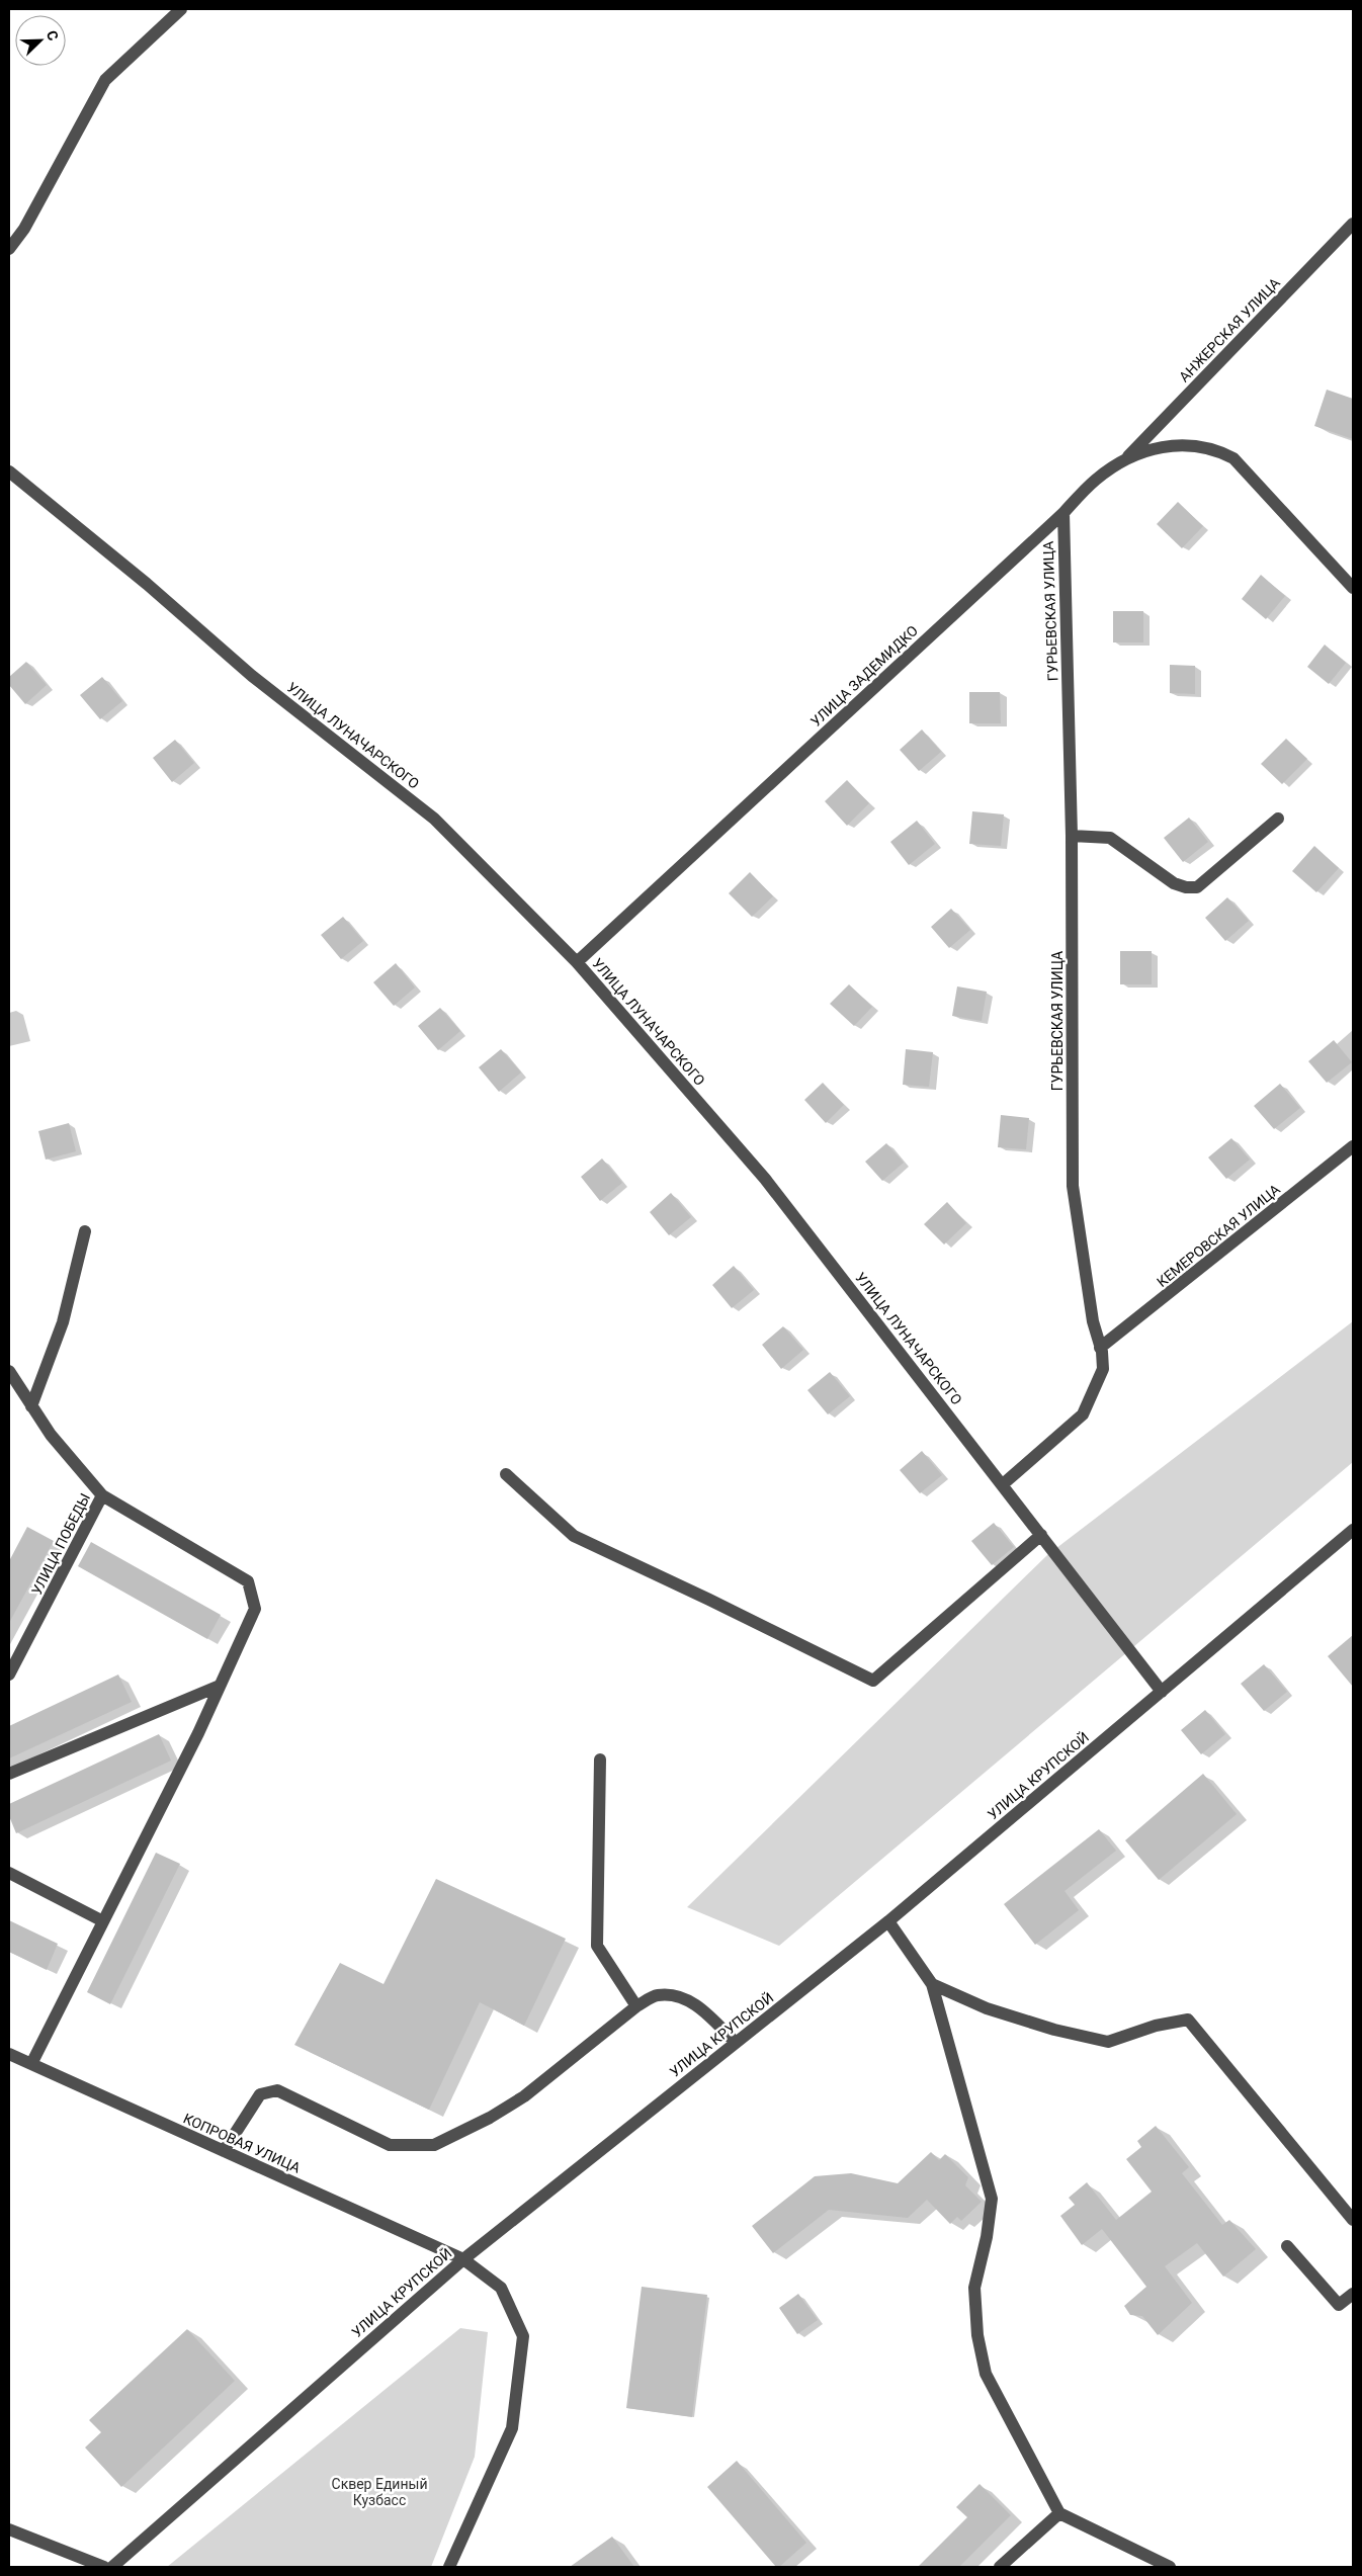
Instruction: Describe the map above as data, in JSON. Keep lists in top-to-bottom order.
{
  "streets": {
    "street": [
      "АНЖЕРСКАЯ УЛИЦА",
      "ГУРЬЕВСКАЯ УЛИЦА",
      "УЛИЦА ЗАДЕМИДКО",
      "УЛИЦА ЛУНАЧАРСКОГО",
      "КЕМЕРОВСКАЯ УЛИЦА",
      "УЛИЦА ПОБЕДЫ",
      "УЛИЦА КРУПСКОЙ",
      "КОПРОВАЯ УЛИЦА"
    ]
  },
  "crossings": [
    ["АНЖЕРСКАЯ УЛИЦА", "УЛИЦА ЗАДЕМИДКО"],
    ["ГУРЬЕВСКАЯ УЛИЦА", "УЛИЦА ЗАДЕМИДКО"],
    ["ГУРЬЕВСКАЯ УЛИЦА", "УЛИЦА ЛУНАЧАРСКОГО"],
    ["ГУРЬЕВСКАЯ УЛИЦА", "КЕМЕРОВСКАЯ УЛИЦА"],
    ["УЛИЦА ЗАДЕМИДКО", "УЛИЦА ЛУНАЧАРСКОГО"],
    ["УЛИЦА ЛУНАЧАРСКОГО", "УЛИЦА КРУПСКОЙ"],
    ["УЛИЦА КРУПСКОЙ", "КОПРОВАЯ УЛИЦА"]
  ],
  "parks": ["Сквер Единый Кузбасс"],
  "north": "top right"
}
